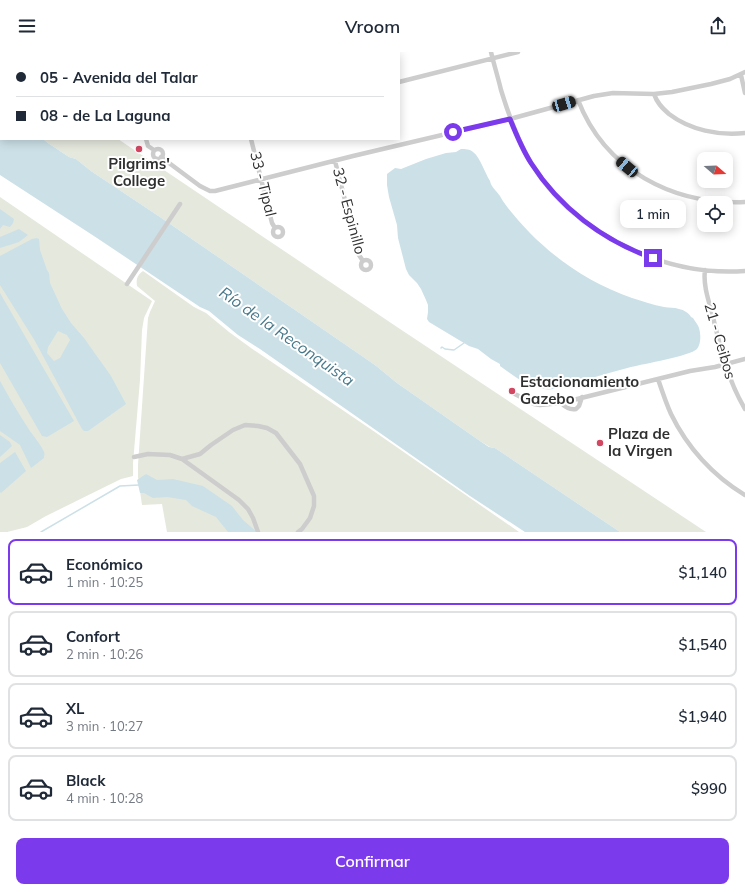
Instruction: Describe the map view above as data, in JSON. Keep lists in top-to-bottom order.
{
  "streets": {
    "street": ["33 - Tipal", "32 - Espinillo", "21 - Ceibos"]
  },
  "water": ["Río de la Reconquista"],
  "places": ["Pilgrims' College", "Estacionamiento Gazebo", "Plaza de la Virgen"],
  "north": "right",
  "page": {
    "header": "Vroom",
    "banner": ["05 - Avenida del Talar", "08 - de La Laguna"],
    "bubble": "1 min",
    "list": [
      {
        "name": "Económico",
        "note": "1 min · 10:25",
        "value": "$1,140"
      },
      {
        "name": "Confort",
        "note": "2 min · 10:26",
        "value": "$1,540"
      },
      {
        "name": "XL",
        "note": "3 min · 10:27",
        "value": "$1,940"
      },
      {
        "name": "Black",
        "note": "4 min · 10:28",
        "value": "$990"
      }
    ],
    "buttons": "Confirmar"
  }
}
